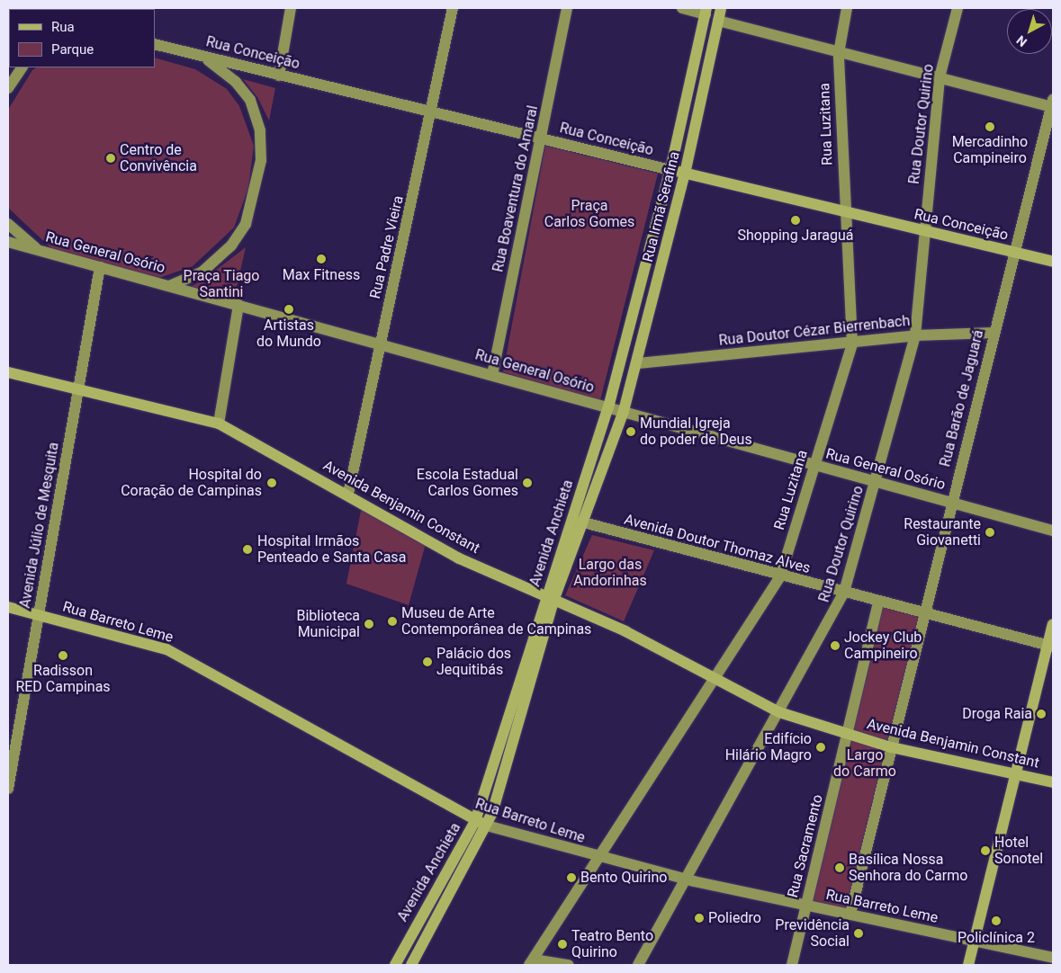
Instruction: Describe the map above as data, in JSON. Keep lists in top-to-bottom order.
{
  "streets": {
    "main road": [
      "Rua Conceição",
      "Rua Luzitana",
      "Rua Doutor Quirino",
      "Rua Boaventura do Amaral",
      "Rua Irmã Serafina",
      "Rua Padre Vieira",
      "Rua General Osório",
      "Rua Doutor Cézar Bierrenbach",
      "Rua Barão de Jaguará",
      "Avenida Benjamin Constant",
      "Avenida Júlio de Mesquita",
      "Avenida Anchieta",
      "Avenida Doutor Thomaz Alves",
      "Rua Barreto Leme",
      "Rua Sacramento"
    ]
  },
  "crossings": [
    ["Rua Conceição", "Rua Luzitana"],
    ["Rua Conceição", "Rua Doutor Quirino"],
    ["Rua Conceição", "Rua Boaventura do Amaral"],
    ["Rua Conceição", "Rua Irmã Serafina"],
    ["Rua Conceição", "Rua Padre Vieira"],
    ["Rua Conceição", "Rua Barão de Jaguará"],
    ["Rua Luzitana", "Rua General Osório"],
    ["Rua Luzitana", "Rua Doutor Cézar Bierrenbach"],
    ["Rua Luzitana", "Avenida Benjamin Constant"],
    ["Rua Luzitana", "Avenida Doutor Thomaz Alves"],
    ["Rua Luzitana", "Rua Barreto Leme"],
    ["Rua Doutor Quirino", "Rua General Osório"],
    ["Rua Doutor Quirino", "Rua Doutor Cézar Bierrenbach"],
    ["Rua Doutor Quirino", "Avenida Benjamin Constant"],
    ["Rua Doutor Quirino", "Avenida Doutor Thomaz Alves"],
    ["Rua Doutor Quirino", "Rua Barreto Leme"],
    ["Rua Boaventura do Amaral", "Rua General Osório"],
    ["Rua Irmã Serafina", "Rua General Osório"],
    ["Rua Irmã Serafina", "Rua Doutor Cézar Bierrenbach"],
    ["Rua Irmã Serafina", "Avenida Anchieta"],
    ["Rua Padre Vieira", "Rua General Osório"],
    ["Rua Padre Vieira", "Avenida Benjamin Constant"],
    ["Rua General Osório", "Rua Barão de Jaguará"],
    ["Rua General Osório", "Avenida Júlio de Mesquita"],
    ["Rua General Osório", "Avenida Anchieta"],
    ["Rua Doutor Cézar Bierrenbach", "Rua Barão de Jaguará"],
    ["Rua Barão de Jaguará", "Avenida Benjamin Constant"],
    ["Rua Barão de Jaguará", "Avenida Doutor Thomaz Alves"],
    ["Rua Barão de Jaguará", "Rua Barreto Leme"],
    ["Avenida Benjamin Constant", "Avenida Júlio de Mesquita"],
    ["Avenida Benjamin Constant", "Avenida Anchieta"],
    ["Avenida Benjamin Constant", "Rua Sacramento"],
    ["Avenida Júlio de Mesquita", "Rua Barreto Leme"],
    ["Avenida Anchieta", "Avenida Doutor Thomaz Alves"],
    ["Avenida Anchieta", "Rua Barreto Leme"],
    ["Avenida Doutor Thomaz Alves", "Rua Sacramento"],
    ["Rua Barreto Leme", "Rua Sacramento"]
  ],
  "parks": [
    "Praça Carlos Gomes",
    "Praça Tiago Santini",
    "Largo das Andorinhas",
    "Largo do Carmo"
  ],
  "places": [
    "Mercadinho Campineiro",
    "Centro de Convivência",
    "Shopping Jaraguá",
    "Max Fitness",
    "Artistas do Mundo",
    "Mundial Igreja do poder de Deus",
    "Hospital do Coração de Campinas",
    "Escola Estadual Carlos Gomes",
    "Restaurante Giovanetti",
    "Hospital Irmãos Penteado e Santa Casa",
    "Museu de Arte Contemporânea de Campinas",
    "Biblioteca Municipal",
    "Jockey Club Campineiro",
    "Radisson RED Campinas",
    "Palácio dos Jequitibás",
    "Droga Raia",
    "Edifício Hilário Magro",
    "Hotel Sonotel",
    "Basílica Nossa Senhora do Carmo",
    "Bento Quirino",
    "Poliedro",
    "Policlínica 2",
    "Previdência Social",
    "Teatro Bento Quirino"
  ],
  "legend": ["Rua", "Parque"],
  "north": "bottom left"
}
